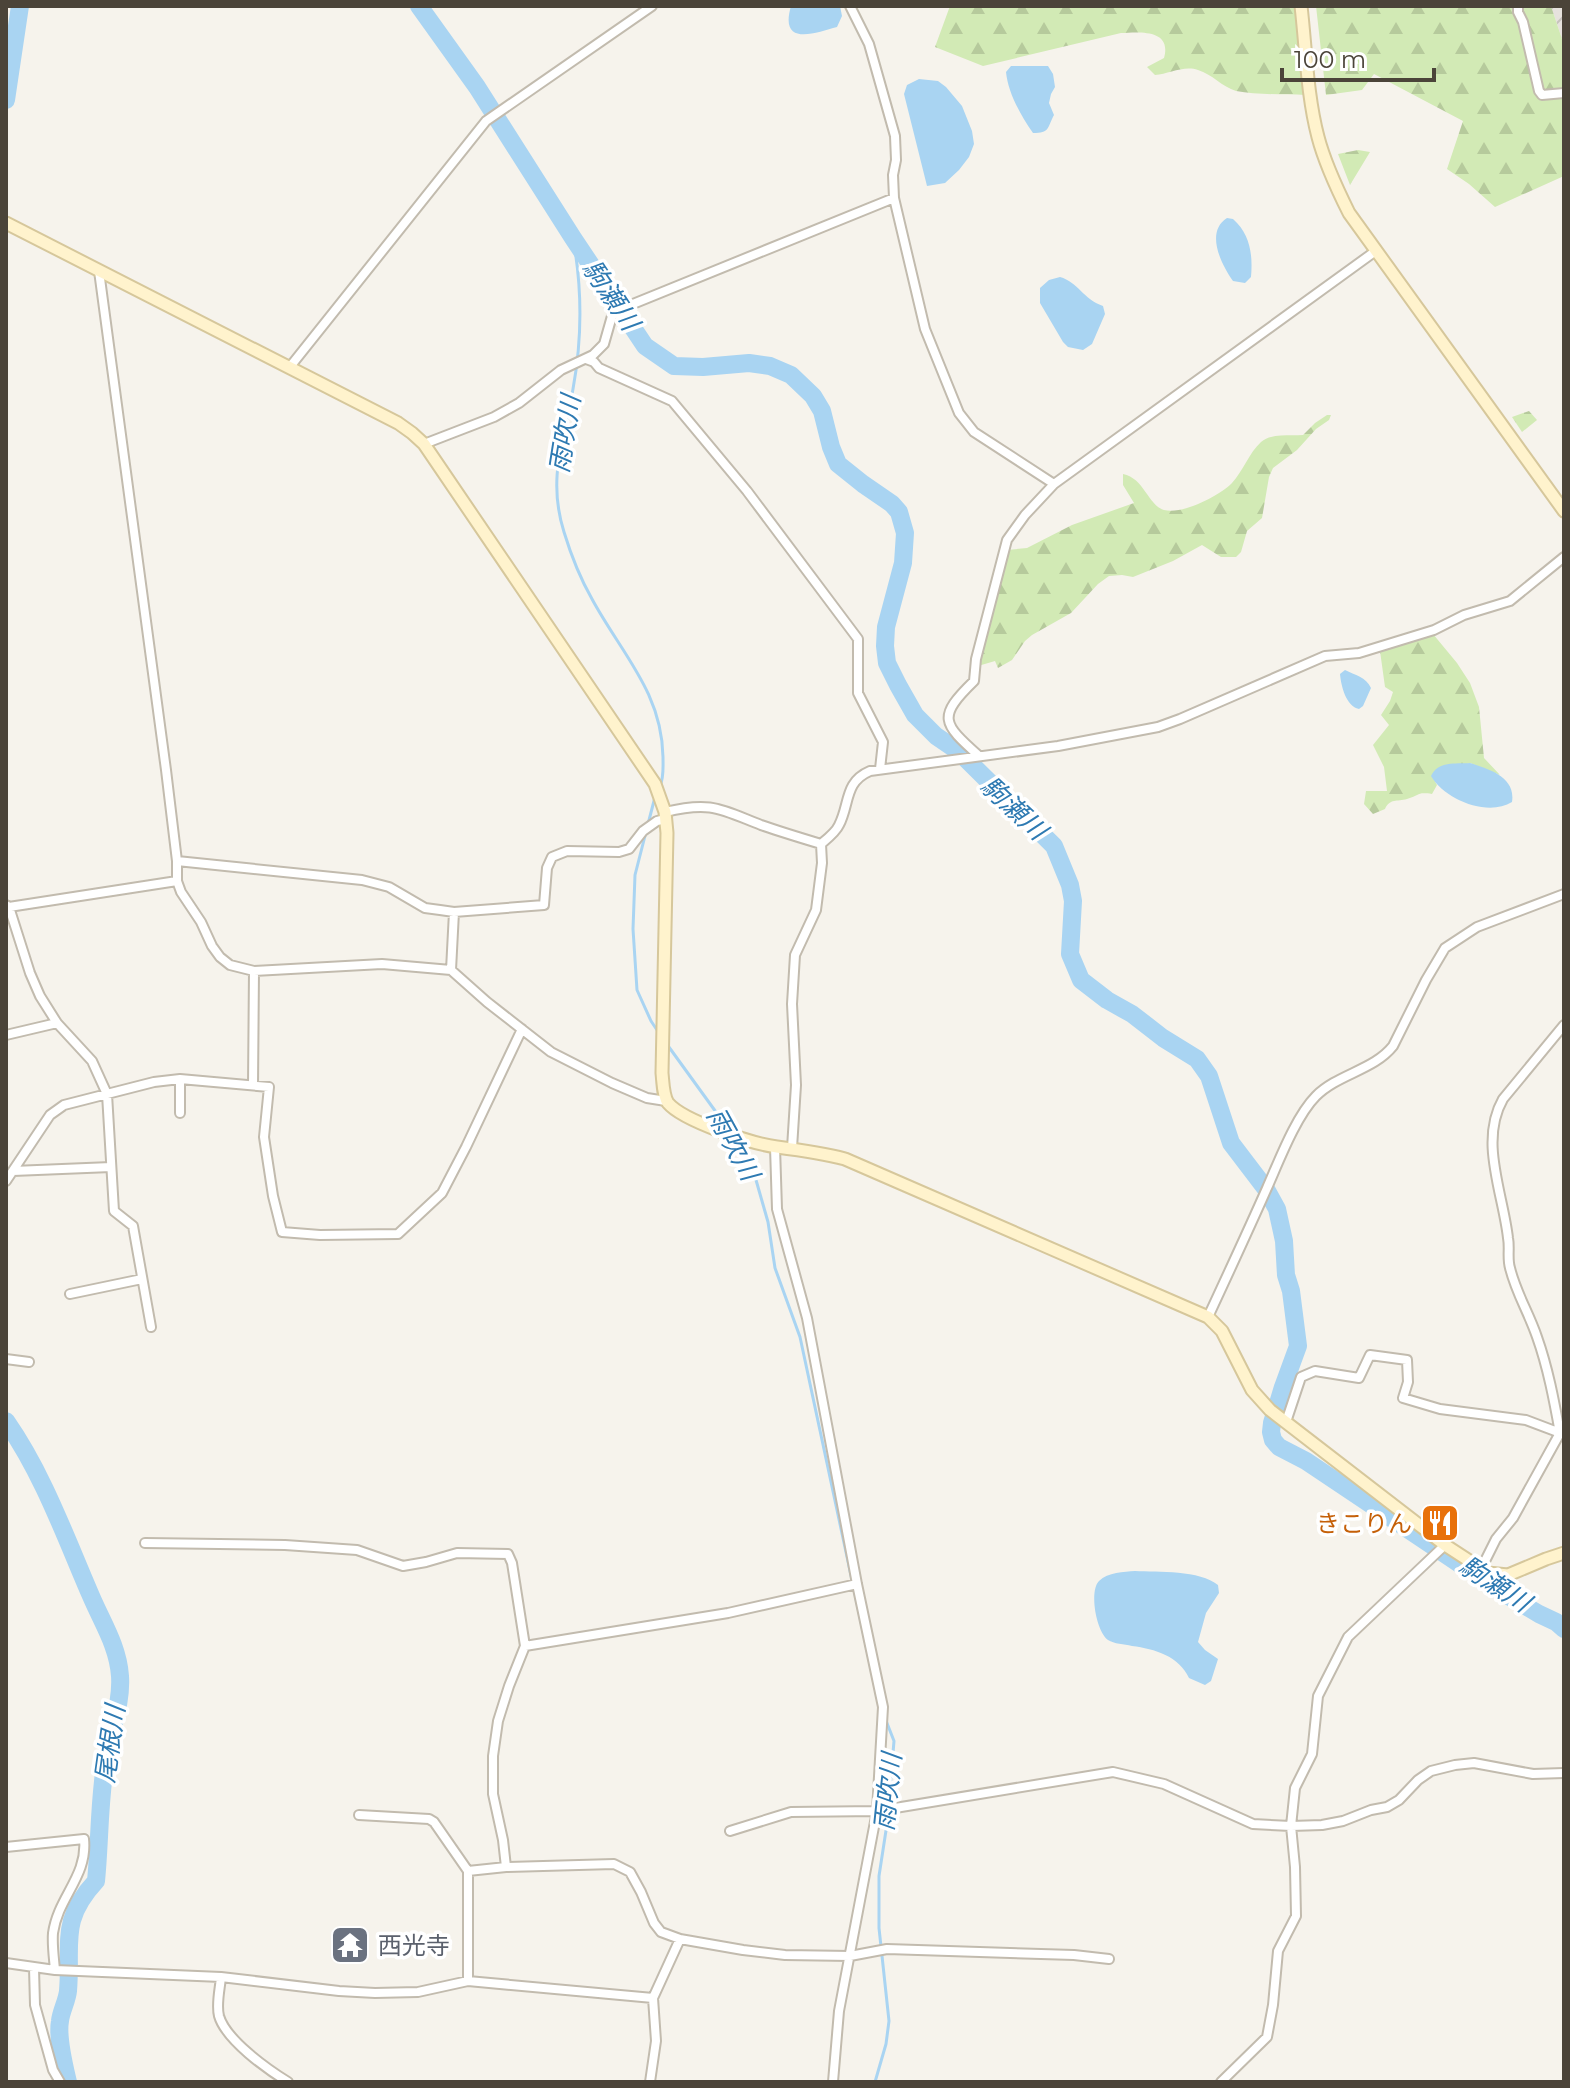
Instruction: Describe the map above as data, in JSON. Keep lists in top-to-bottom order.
{
  "water": ["駒瀬川", "雨吹川", "尾根川"],
  "places": {
    "restaurant": ["きこりん"],
    "temple": ["西光寺"]
  },
  "scale_bar": "100 m"
}
